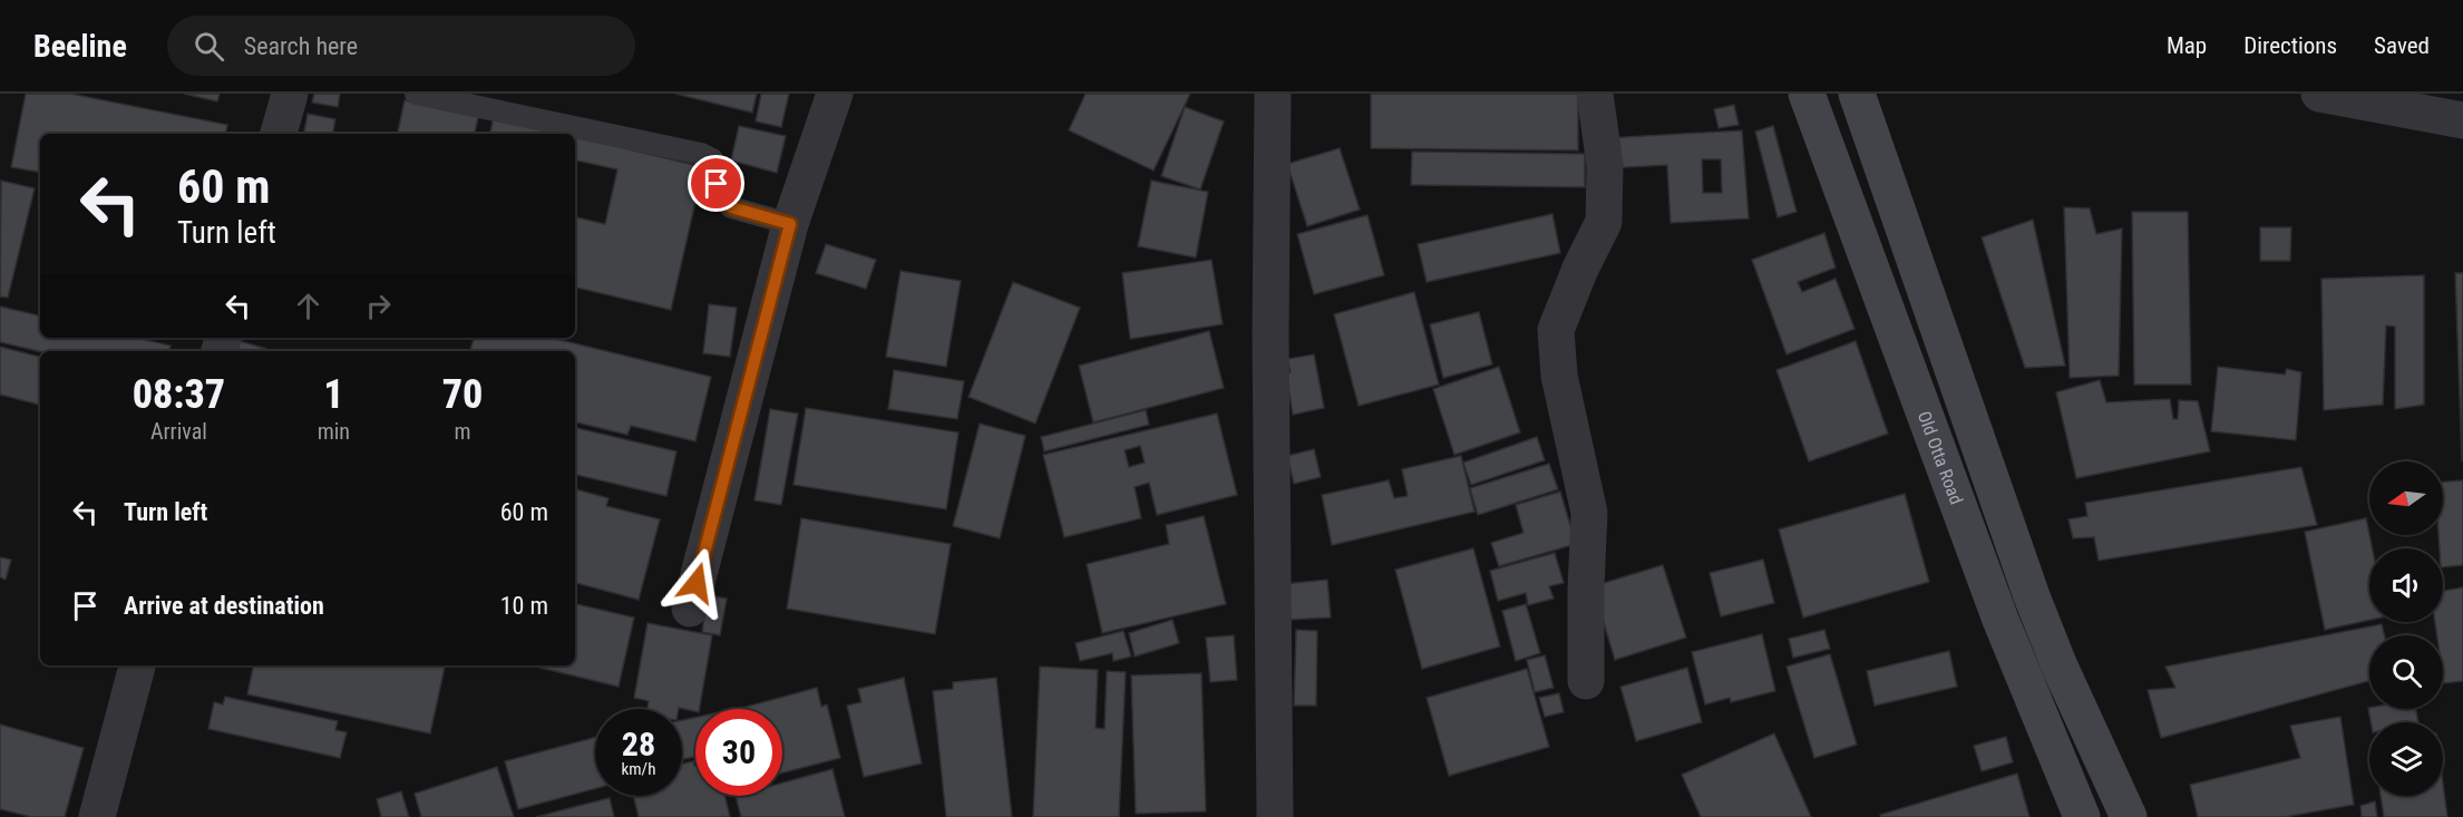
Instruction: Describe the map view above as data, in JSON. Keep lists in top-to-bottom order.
{
  "streets": {
    "main road": ["Old Otta Road"]
  },
  "north": "left",
  "page": {
    "header": "Beeline",
    "search": "Search here",
    "nav": ["Map", "Directions", "Saved"],
    "turn": ["60 m", "Turn left"],
    "eta": [
      "08:37",
      "Arrival",
      "1",
      "min",
      "70",
      "m"
    ],
    "list": [
      {
        "name": "Turn left",
        "value": "60 m"
      },
      {
        "name": "Arrive at destination",
        "value": "10 m"
      }
    ],
    "speed": "28 km/h",
    "limit": "30"
  }
}
